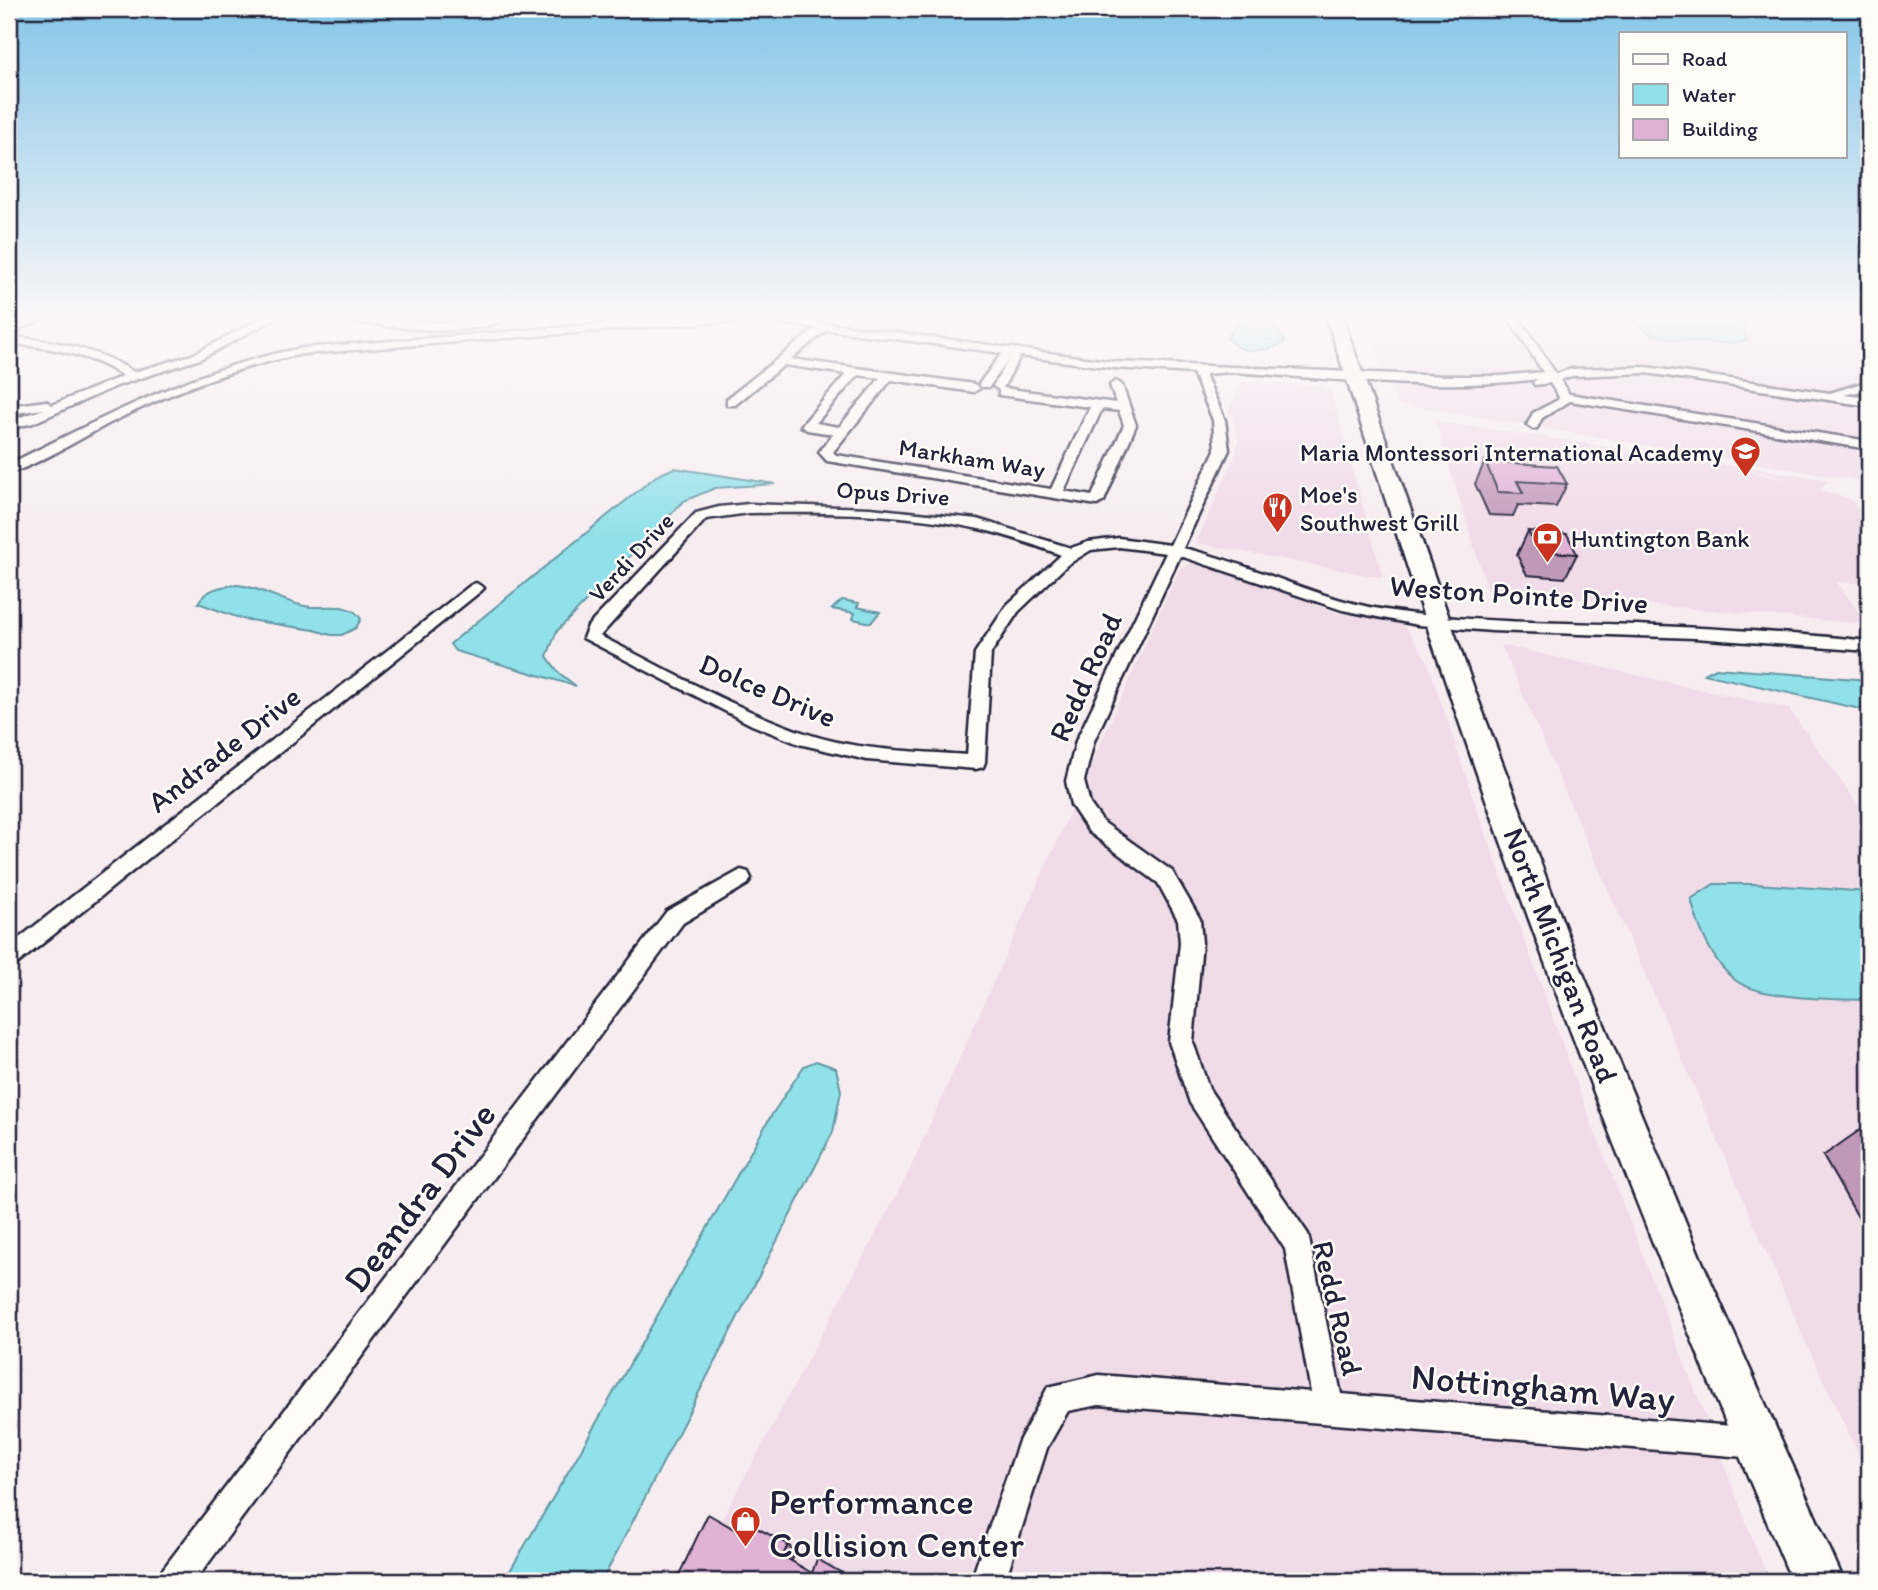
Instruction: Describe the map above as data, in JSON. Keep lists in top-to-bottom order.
{
  "streets": {
    "main road": ["North Michigan Road"],
    "street": [
      "Markham Way",
      "Opus Drive",
      "Verdi Drive",
      "Weston Pointe Drive",
      "Redd Road",
      "Dolce Drive",
      "Andrade Drive",
      "Deandra Drive",
      "Nottingham Way"
    ]
  },
  "crossings": [
    ["Opus Drive", "Verdi Drive"],
    ["Opus Drive", "Weston Pointe Drive"],
    ["Opus Drive", "Dolce Drive"],
    ["Verdi Drive", "Dolce Drive"],
    ["Weston Pointe Drive", "Redd Road"],
    ["Weston Pointe Drive", "Dolce Drive"],
    ["Weston Pointe Drive", "North Michigan Road"],
    ["Redd Road", "Nottingham Way"],
    ["North Michigan Road", "Nottingham Way"]
  ],
  "places": {
    "school or university": ["Maria Montessori International Academy"],
    "restaurant": ["Moe's Southwest Grill"],
    "bank": ["Huntington Bank"],
    "shop": ["Performance Collision Center"]
  },
  "legend": ["Road", "Water", "Building"]
}
